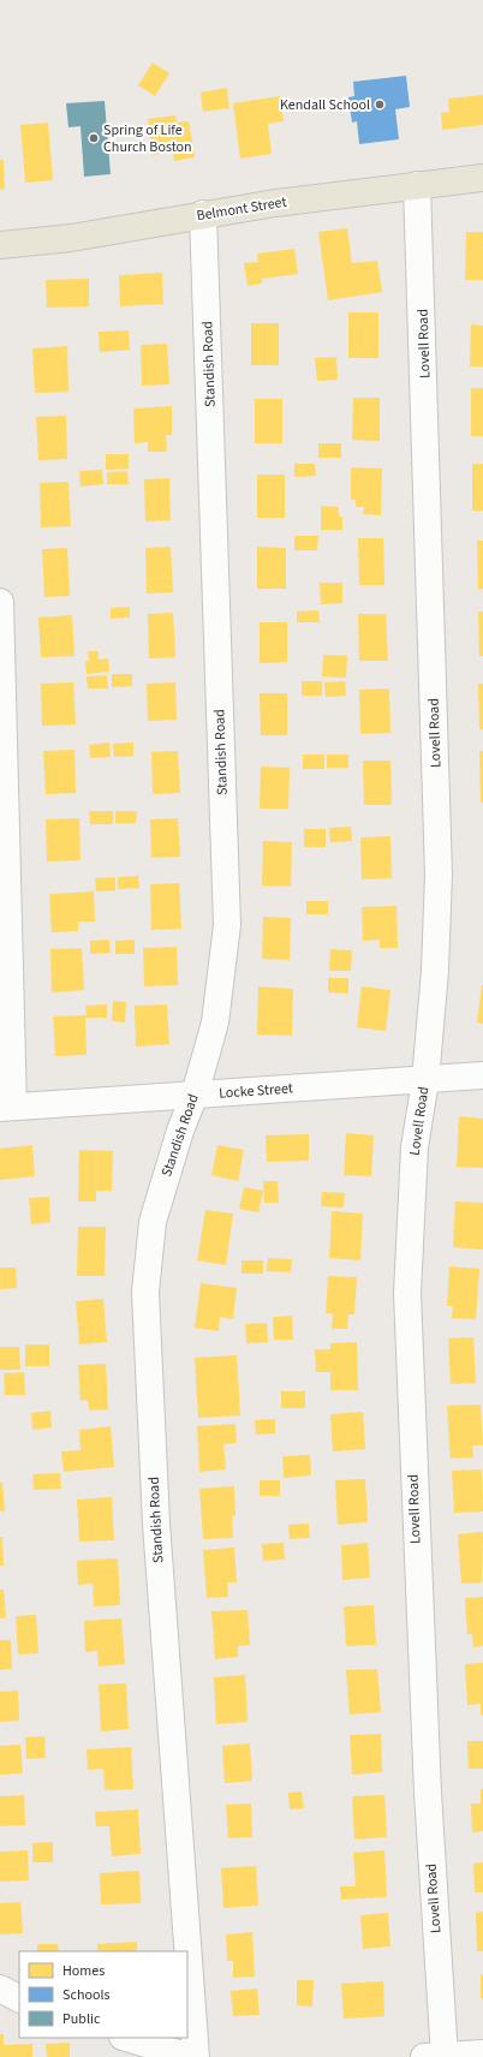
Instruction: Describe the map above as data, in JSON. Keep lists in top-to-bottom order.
{
  "streets": {
    "main road": ["Belmont Street"],
    "street": ["Lovell Road", "Standish Road", "Locke Street"]
  },
  "crossings": [
    ["Belmont Street", "Lovell Road"],
    ["Belmont Street", "Standish Road"],
    ["Lovell Road", "Locke Street"],
    ["Standish Road", "Locke Street"]
  ],
  "places": ["Kendall School", "Spring of Life Church Boston"],
  "legend": ["Homes", "Schools", "Public"]
}
